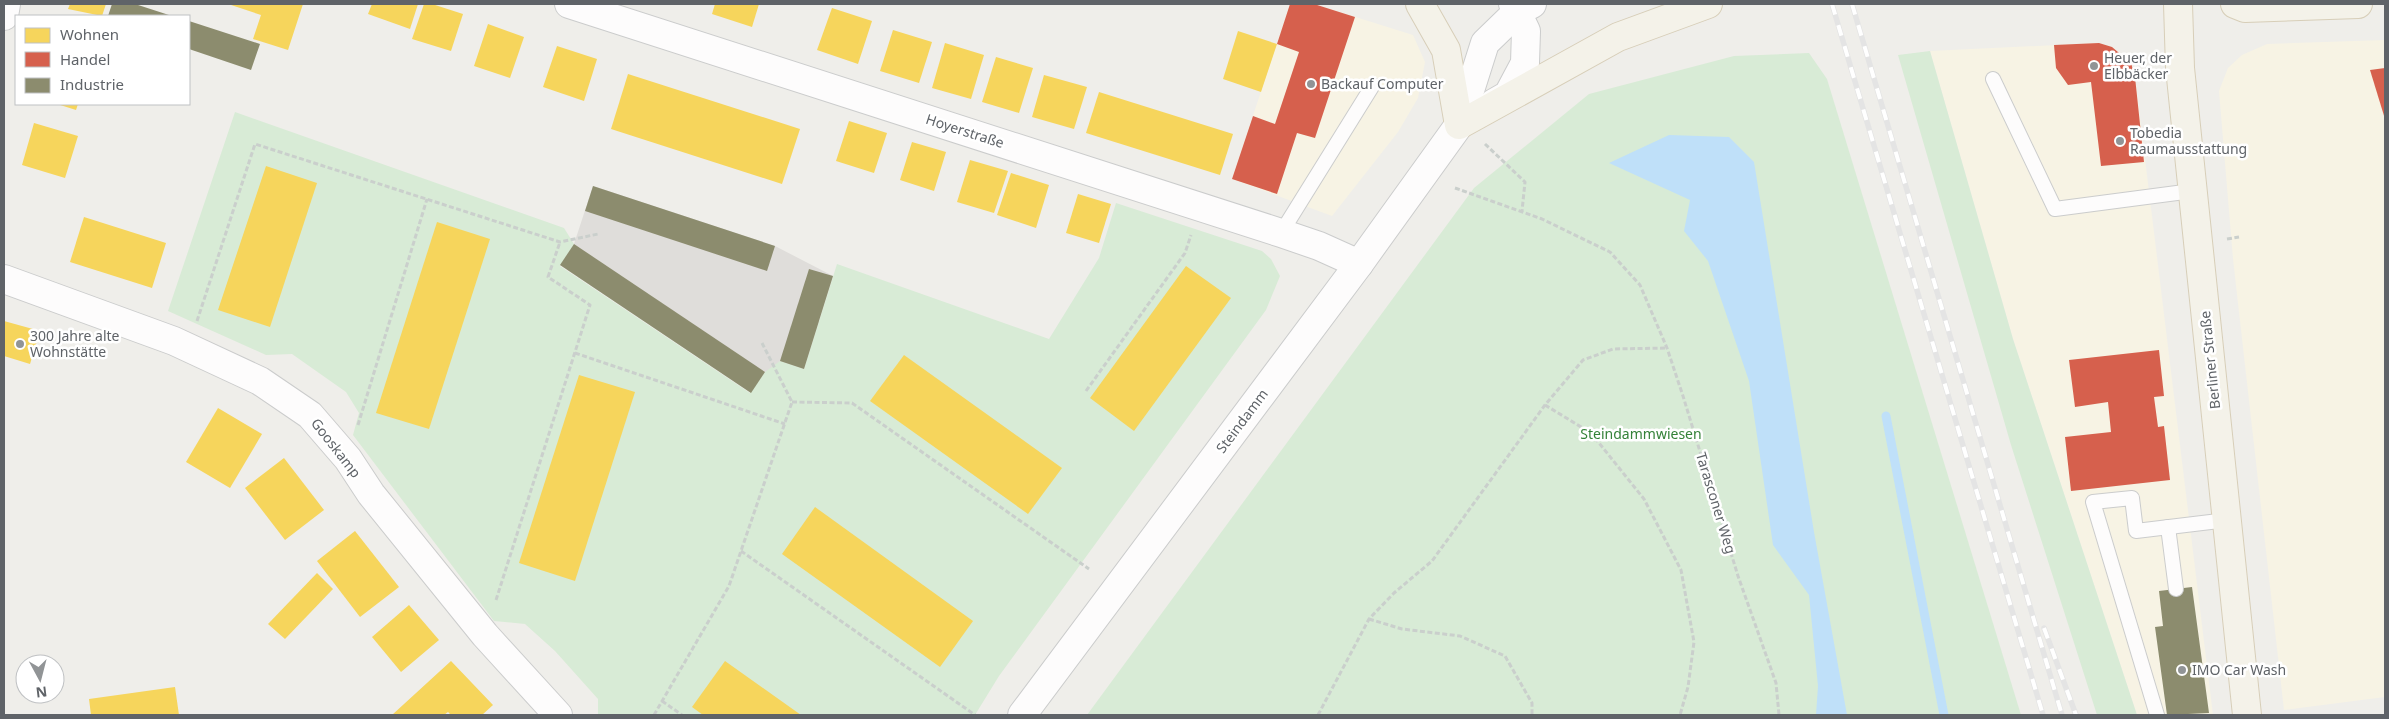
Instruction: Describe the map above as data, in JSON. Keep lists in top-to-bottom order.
{
  "streets": {
    "main road": ["Berliner Straße"],
    "street": ["Hoyerstraße", "Steindamm", "Gooskamp"],
    "path": ["Tarasconer Weg"]
  },
  "crossings": [
    ["Hoyerstraße", "Steindamm"]
  ],
  "parks": ["Steindammwiesen"],
  "places": [
    "Heuer, der Elbbäcker",
    "Backauf Computer",
    "Tobedia Raumausstattung",
    "300 Jahre alte Wohnstätte",
    "IMO Car Wash"
  ],
  "legend": ["Wohnen", "Handel", "Industrie"],
  "north": "bottom"
}
